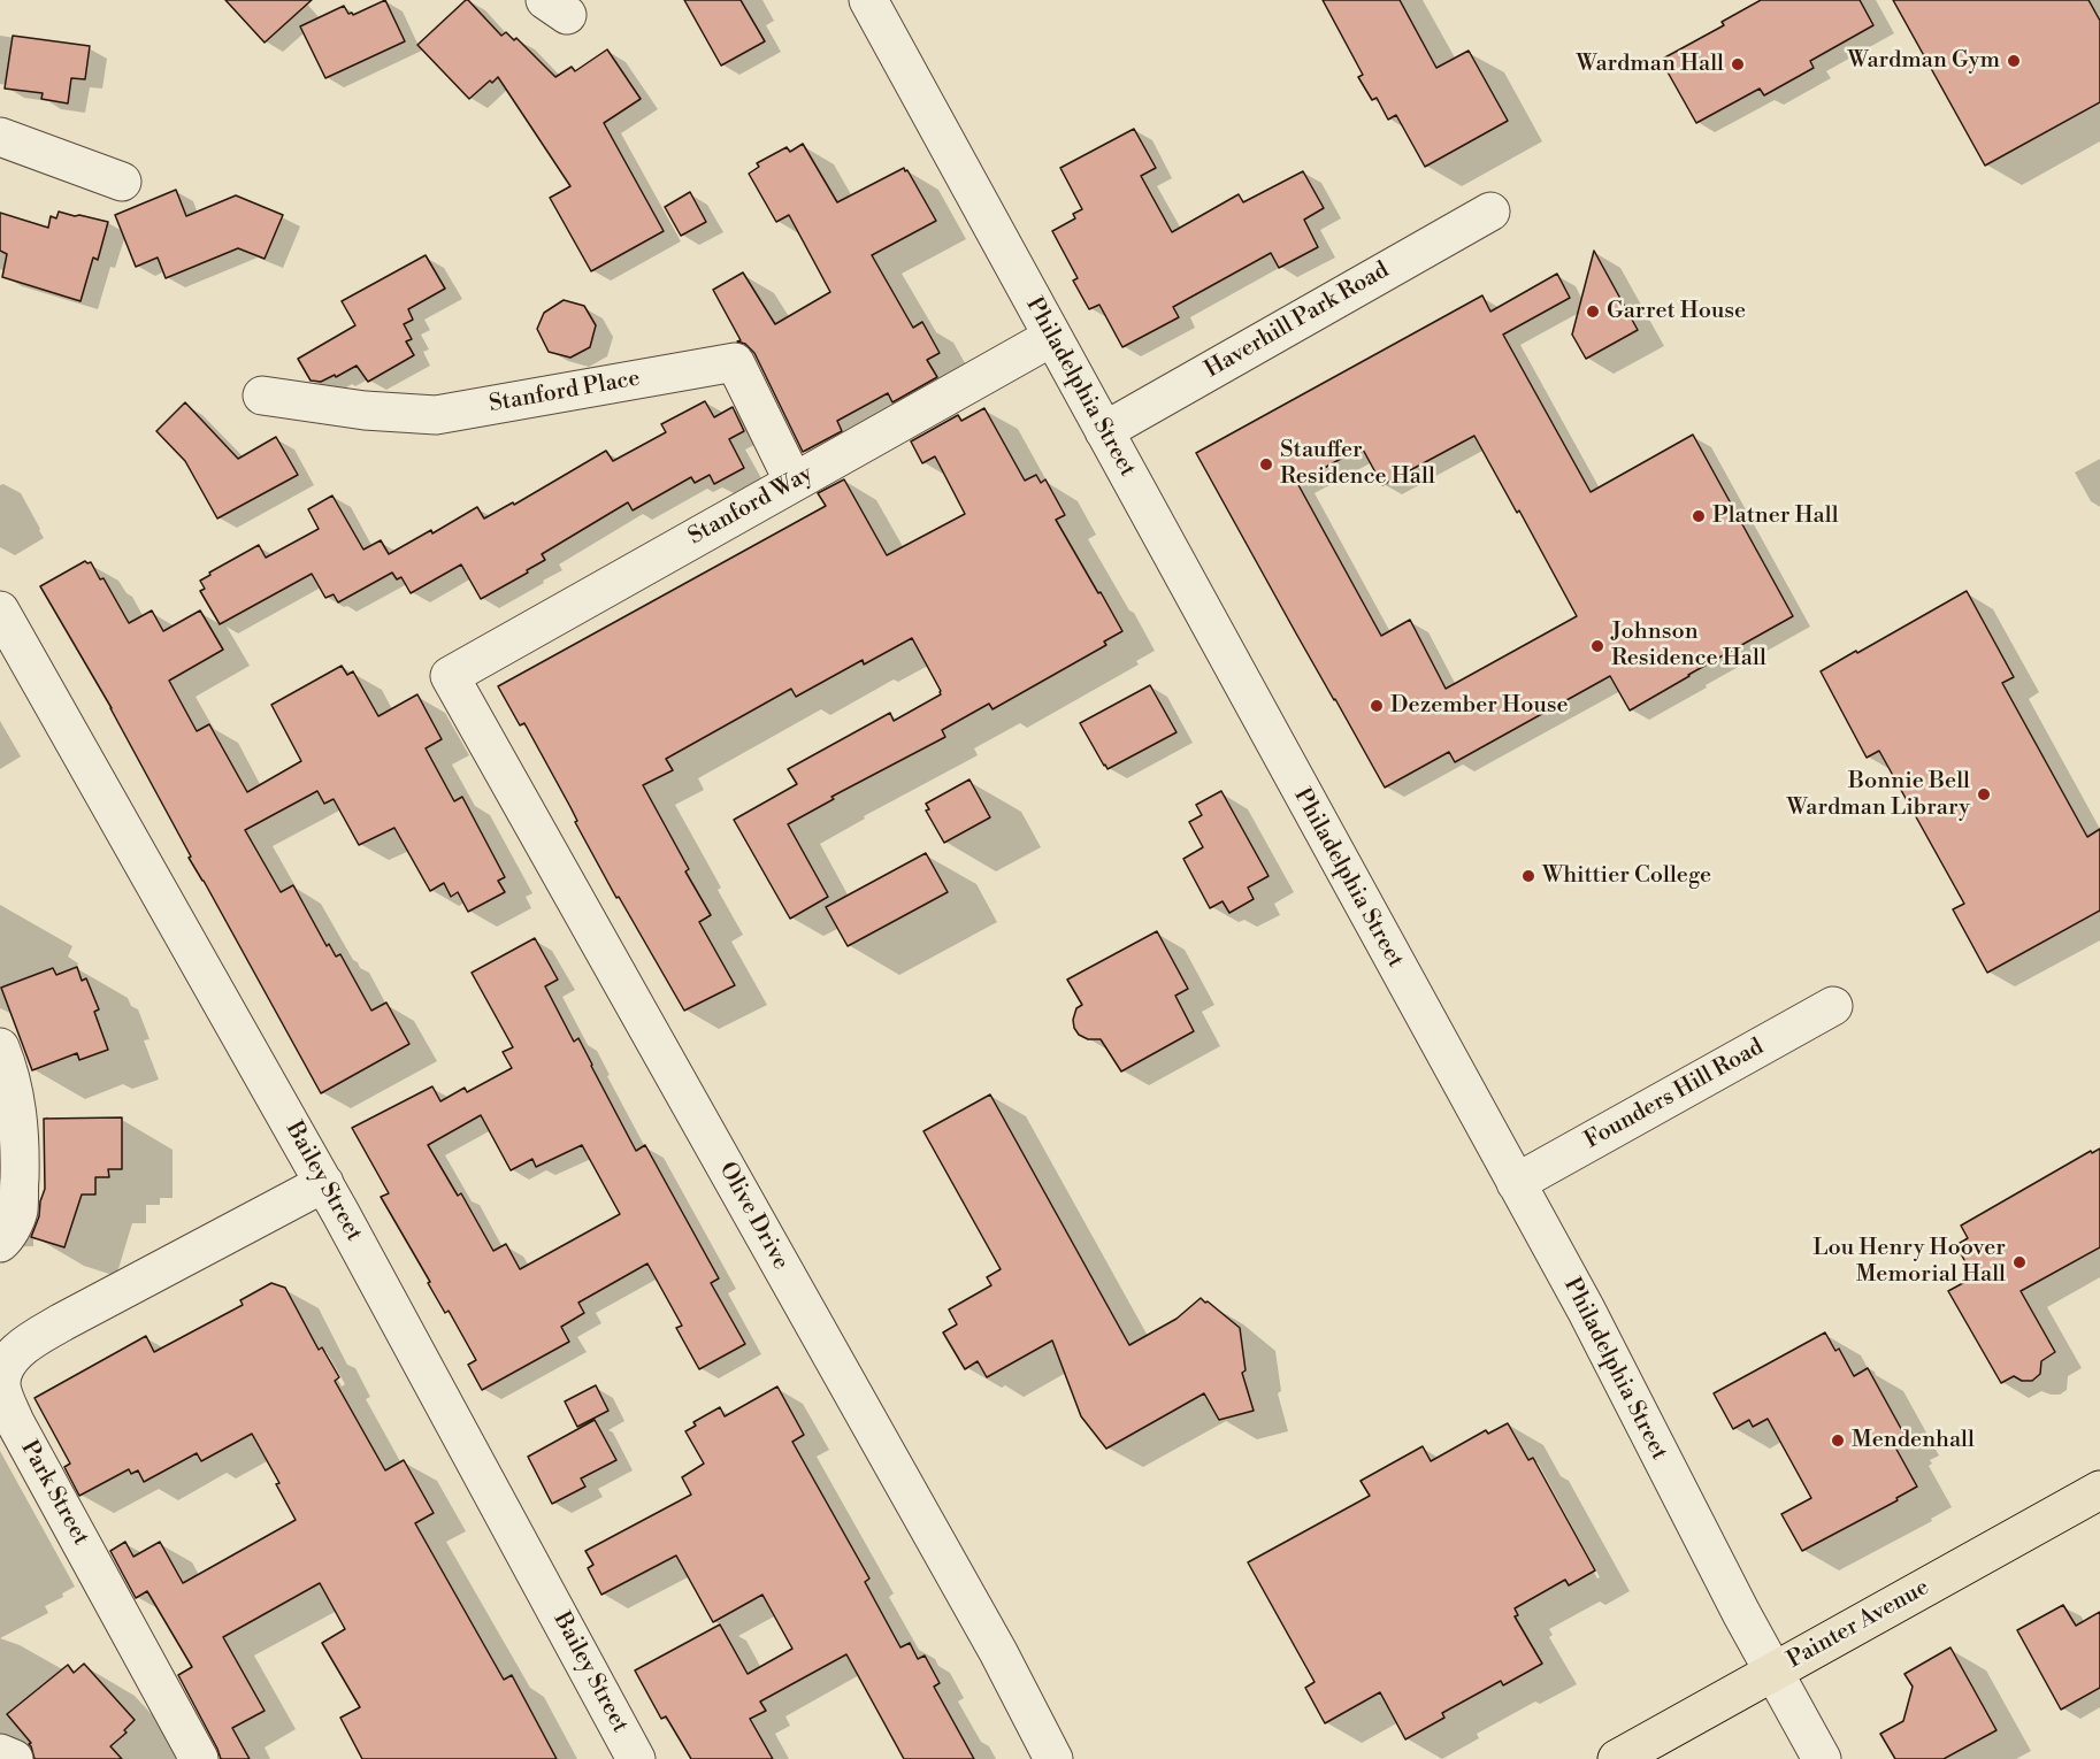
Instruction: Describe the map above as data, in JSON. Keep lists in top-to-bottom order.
{
  "streets": {
    "main road": ["Painter Avenue"],
    "street": [
      "Haverhill Park Road",
      "Philadelphia Street",
      "Stanford Place",
      "Stanford Way",
      "Founders Hill Road",
      "Bailey Street",
      "Olive Drive",
      "Park Street"
    ]
  },
  "crossings": [
    ["Haverhill Park Road", "Philadelphia Street"],
    ["Philadelphia Street", "Stanford Way"],
    ["Philadelphia Street", "Founders Hill Road"],
    ["Philadelphia Street", "Painter Avenue"],
    ["Stanford Place", "Stanford Way"],
    ["Stanford Way", "Olive Drive"],
    ["Bailey Street", "Park Street"]
  ],
  "places": [
    "Wardman Gym",
    "Wardman Hall",
    "Garret House",
    "Stauffer Residence Hall",
    "Platner Hall",
    "Johnson Residence Hall",
    "Dezember House",
    "Bonnie Bell Wardman Library",
    "Whittier College",
    "Lou Henry Hoover Memorial Hall",
    "Mendenhall"
  ]
}
